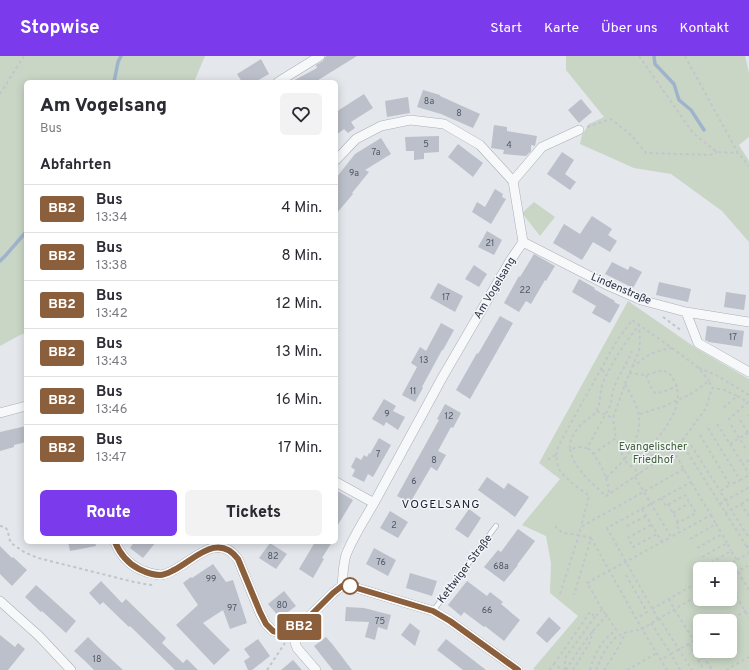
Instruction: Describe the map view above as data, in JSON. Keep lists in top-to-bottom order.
{
  "streets": {
    "street": ["Am Vogelsang", "Lindenstraße", "Kettwiger Straße"]
  },
  "crossings": [
    ["Am Vogelsang", "Lindenstraße"],
    ["Am Vogelsang", "Kettwiger Straße"]
  ],
  "districts": ["VOGELSANG"],
  "parks": ["Evangelischer Friedhof"],
  "lines": ["bus line BB2"],
  "house_numbers": [
    "8a",
    "8",
    "5",
    "4",
    "7a",
    "9a",
    "21",
    "22",
    "17",
    "17",
    "13",
    "11",
    "9",
    "12",
    "7",
    "8",
    "6",
    "2",
    "82",
    "76",
    "68a",
    "99",
    "80",
    "97",
    "66",
    "75",
    "18"
  ],
  "page": {
    "header": "Stopwise",
    "nav": [
      "Start",
      "Karte",
      "Über uns",
      "Kontakt"
    ],
    "on_map": "BB2",
    "heading": [
      ["Am Vogelsang", "Bus"],
      "Abfahrten"
    ],
    "list": [
      {
        "mark": "BB2",
        "name": "Bus",
        "note": "13:34",
        "value": "4 Min."
      },
      {
        "mark": "BB2",
        "name": "Bus",
        "note": "13:38",
        "value": "8 Min."
      },
      {
        "mark": "BB2",
        "name": "Bus",
        "note": "13:42",
        "value": "12 Min."
      },
      {
        "mark": "BB2",
        "name": "Bus",
        "note": "13:43",
        "value": "13 Min."
      },
      {
        "mark": "BB2",
        "name": "Bus",
        "note": "13:46",
        "value": "16 Min."
      },
      {
        "mark": "BB2",
        "name": "Bus",
        "note": "13:47",
        "value": "17 Min."
      }
    ],
    "buttons": ["Route", "Tickets"],
    "map_buttons": ["+", "−"]
  }
}
